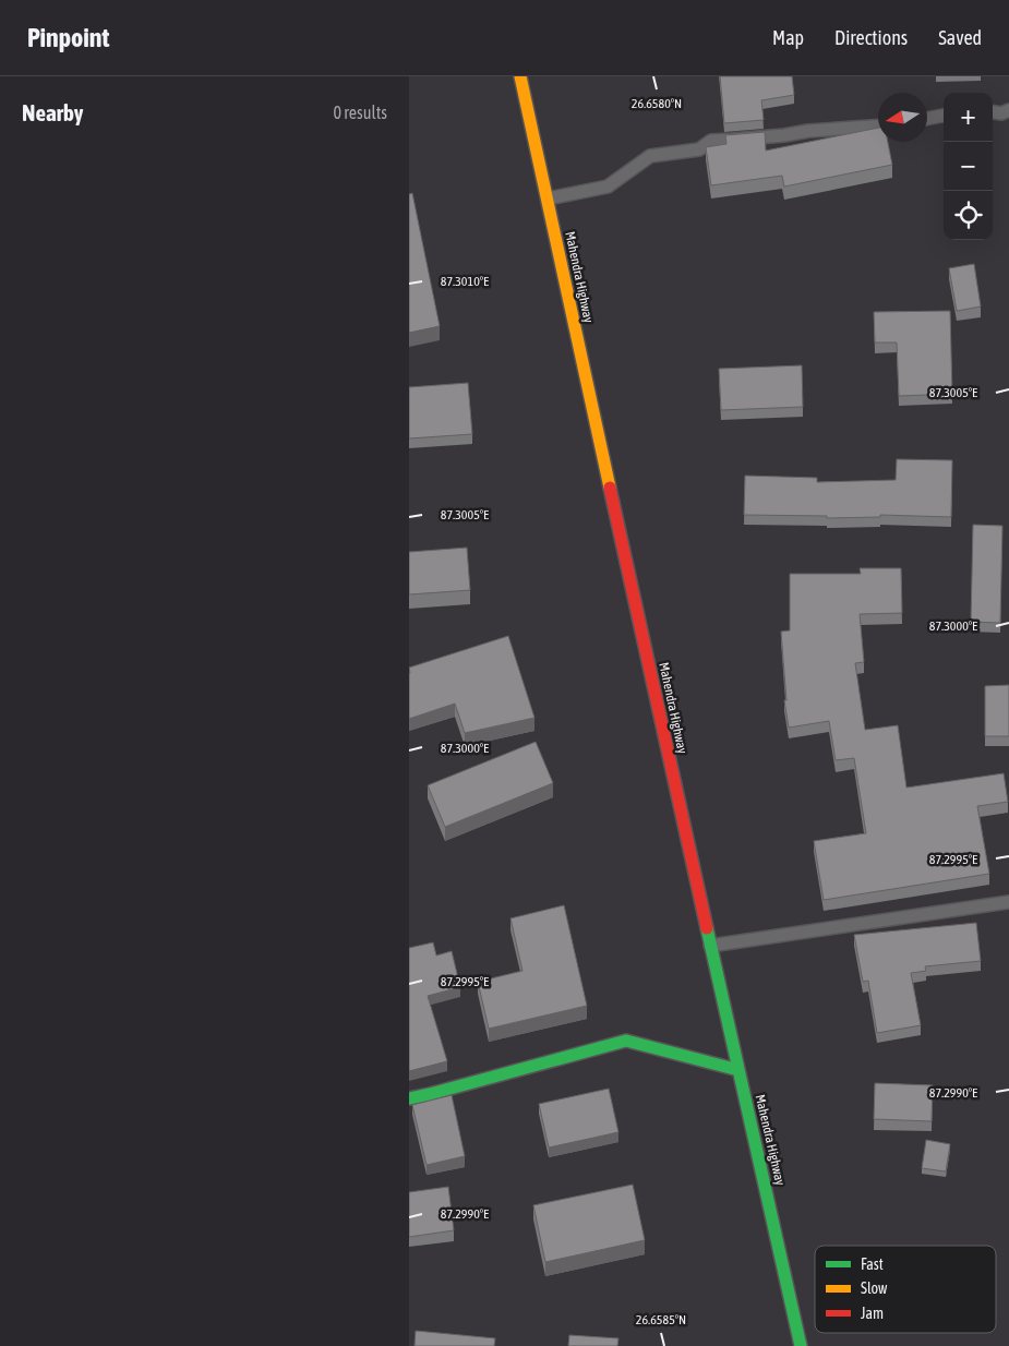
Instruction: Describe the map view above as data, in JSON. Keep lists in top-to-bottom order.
{
  "streets": {
    "main road": ["Mahendra Highway"]
  },
  "legend": ["Fast", "Slow", "Jam"],
  "north": "left",
  "page": {
    "header": "Pinpoint",
    "nav": ["Map", "Directions", "Saved"],
    "heading": ["Nearby", "0 results"],
    "map_buttons": ["+", "−"]
  },
  "coordinates": [
    "26.6580°N",
    "87.3010°E",
    "87.3005°E",
    "87.3000°E",
    "87.2995°E",
    "87.2990°E",
    "26.6585°N"
  ]
}
